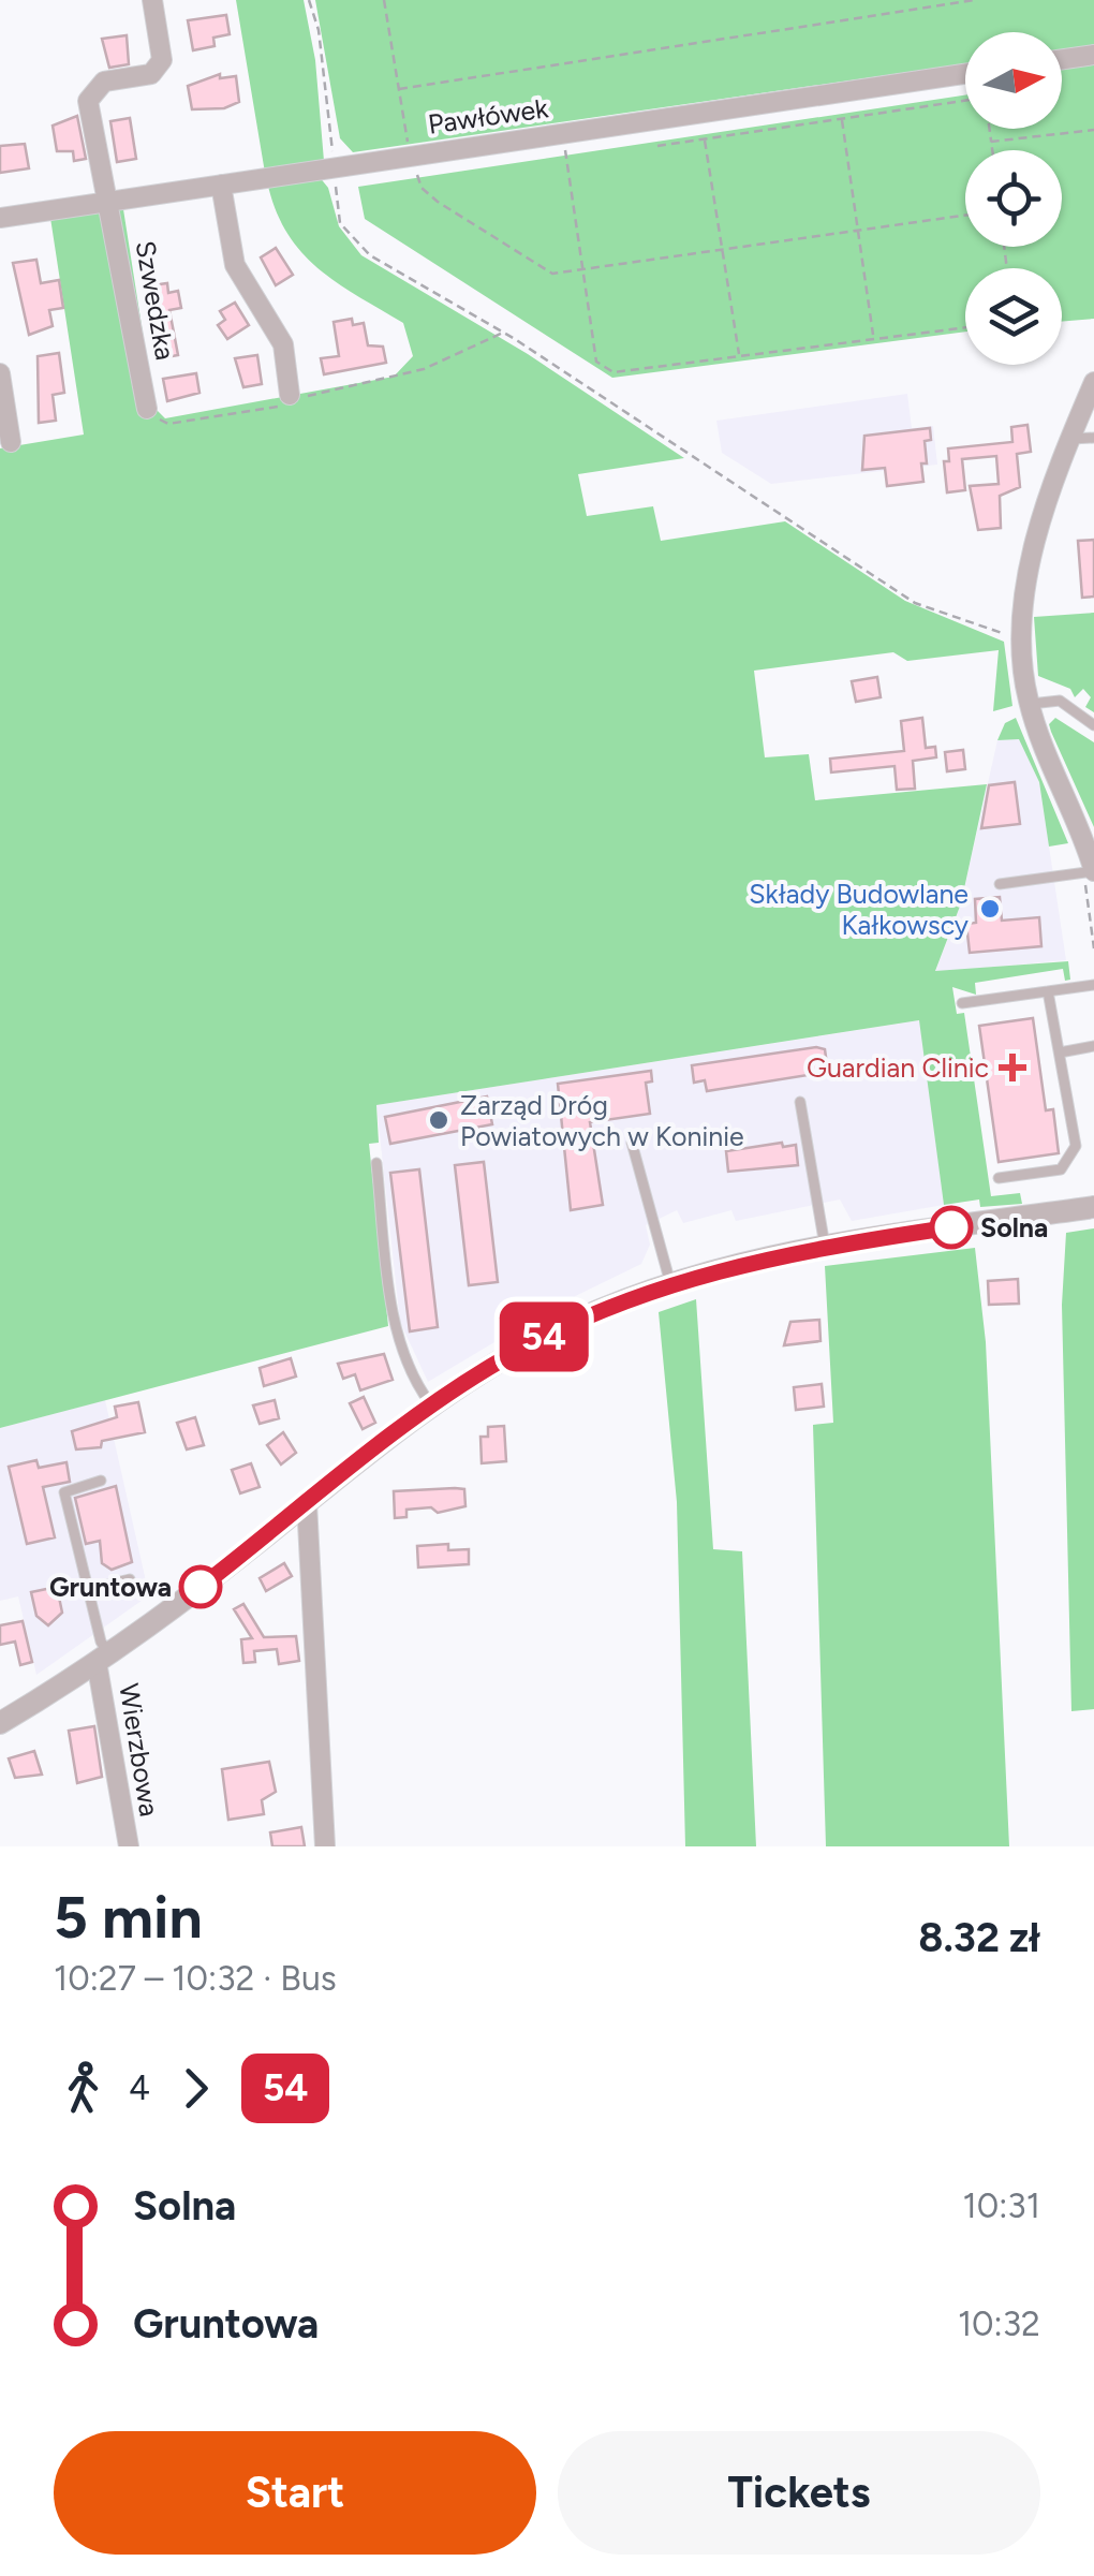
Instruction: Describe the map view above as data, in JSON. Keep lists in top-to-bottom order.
{
  "streets": {
    "street": ["Pawłówek", "Szwedzka", "Wierzbowa"]
  },
  "crossings": [
    ["Pawłówek", "Szwedzka"]
  ],
  "places": {
    "other": [
      "Składy Budowlane Kałkowscy",
      "Zarząd Dróg Powiatowych w Koninie",
      "Solna",
      "Gruntowa"
    ],
    "health": ["Guardian Clinic"]
  },
  "lines": ["bus line 54"],
  "north": "right",
  "page": {
    "on_map": "54",
    "heading": ["5 min", "10:27 – 10:32 · Bus", "8.32 zł"],
    "legs": ["4", "54"],
    "list": [
      {
        "name": "Solna",
        "value": "10:31"
      },
      {
        "name": "Gruntowa",
        "value": "10:32"
      }
    ],
    "buttons": ["Start", "Tickets"]
  }
}
